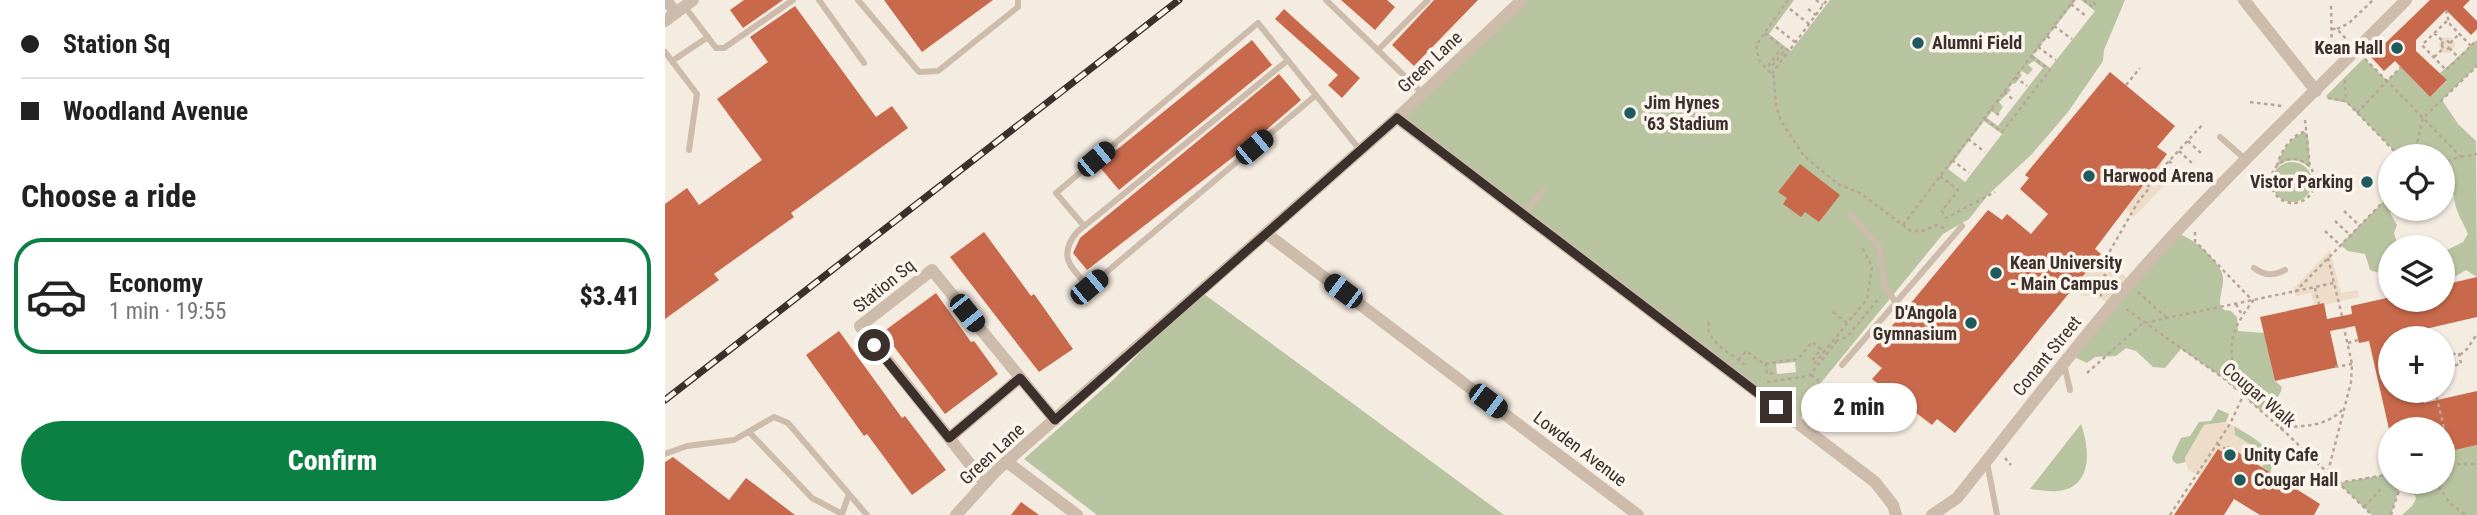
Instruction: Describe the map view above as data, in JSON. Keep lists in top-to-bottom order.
{
  "streets": {
    "street": [
      "Green Lane",
      "Station Sq",
      "Conant Street",
      "Lowden Avenue"
    ],
    "path": ["Cougar Walk"]
  },
  "crossings": [
    ["Green Lane", "Station Sq"],
    ["Green Lane", "Lowden Avenue"]
  ],
  "places": [
    "Alumni Field",
    "Kean Hall",
    "Jim Hynes '63 Stadium",
    "Harwood Arena",
    "Vistor Parking",
    "Kean University - Main Campus",
    "D'Angola Gymnasium",
    "Unity Cafe",
    "Cougar Hall"
  ],
  "page": {
    "banner": ["Station Sq", "Woodland Avenue"],
    "map_buttons": ["+", "−"],
    "heading": "Choose a ride",
    "list": [
      {
        "name": "Economy",
        "note": "1 min · 19:55",
        "value": "$3.41"
      }
    ],
    "bubble": "2 min",
    "buttons": "Confirm"
  }
}
